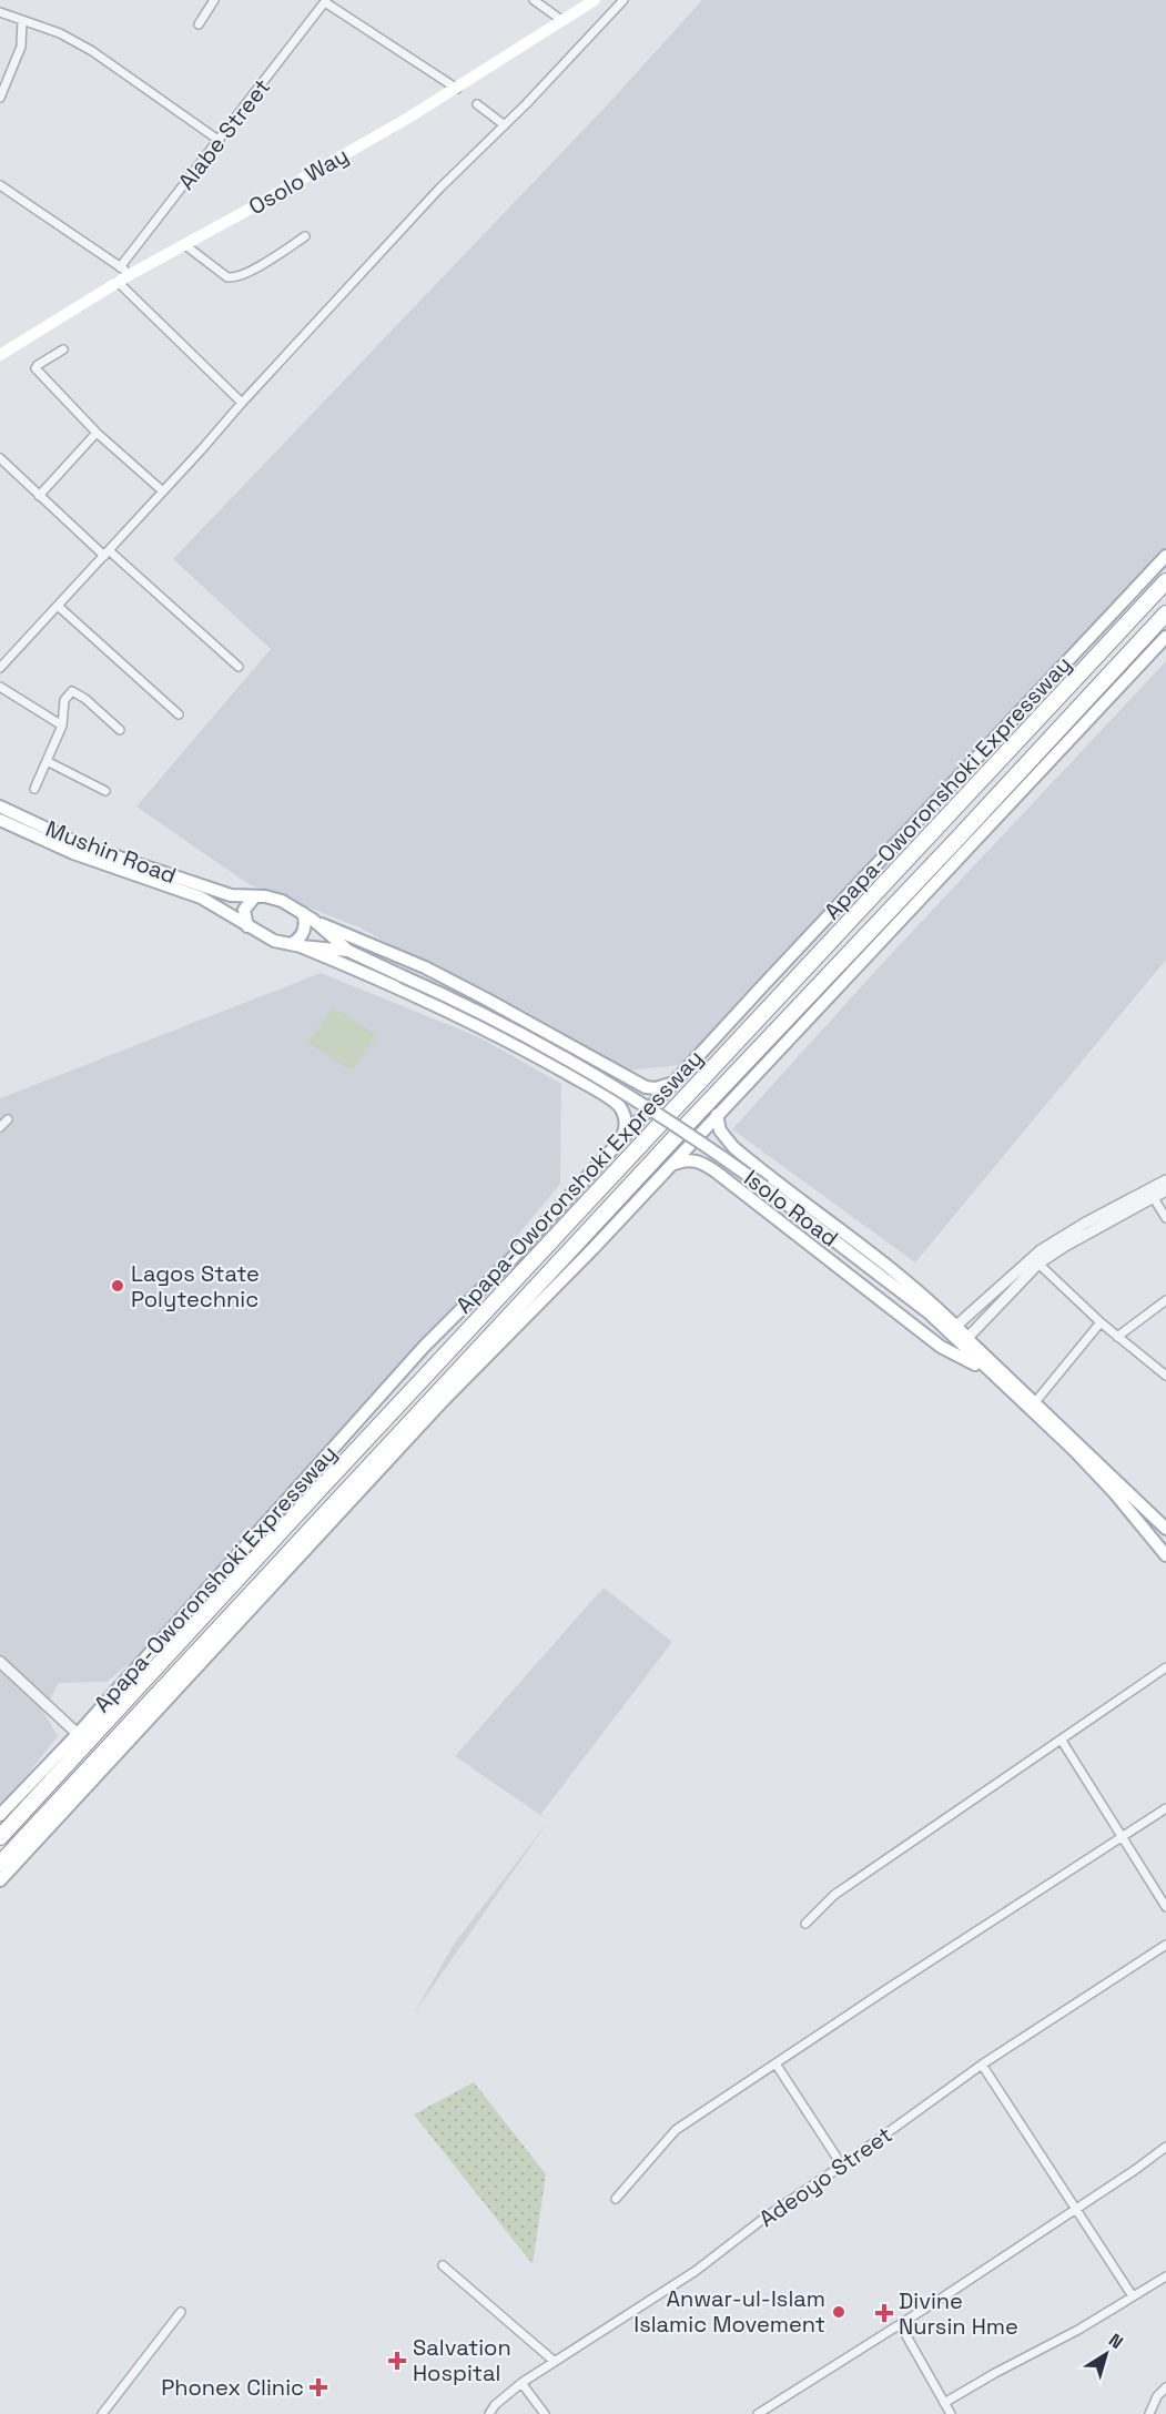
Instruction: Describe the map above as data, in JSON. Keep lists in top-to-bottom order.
{
  "streets": {
    "highway": ["Apapa-Oworonshoki Expressway"],
    "main road": ["Osolo Way", "Mushin Road", "Isolo Road"],
    "street": ["Alabe Street", "Adeoyo Street"]
  },
  "crossings": [
    ["Alabe Street", "Osolo Way"]
  ],
  "places": {
    "other": ["Lagos State Polytechnic", "Anwar-ul-Islam Islamic Movement"],
    "health": ["Divine Nursin Hme", "Salvation Hospital", "Phonex Clinic"]
  },
  "north": "top right"
}
